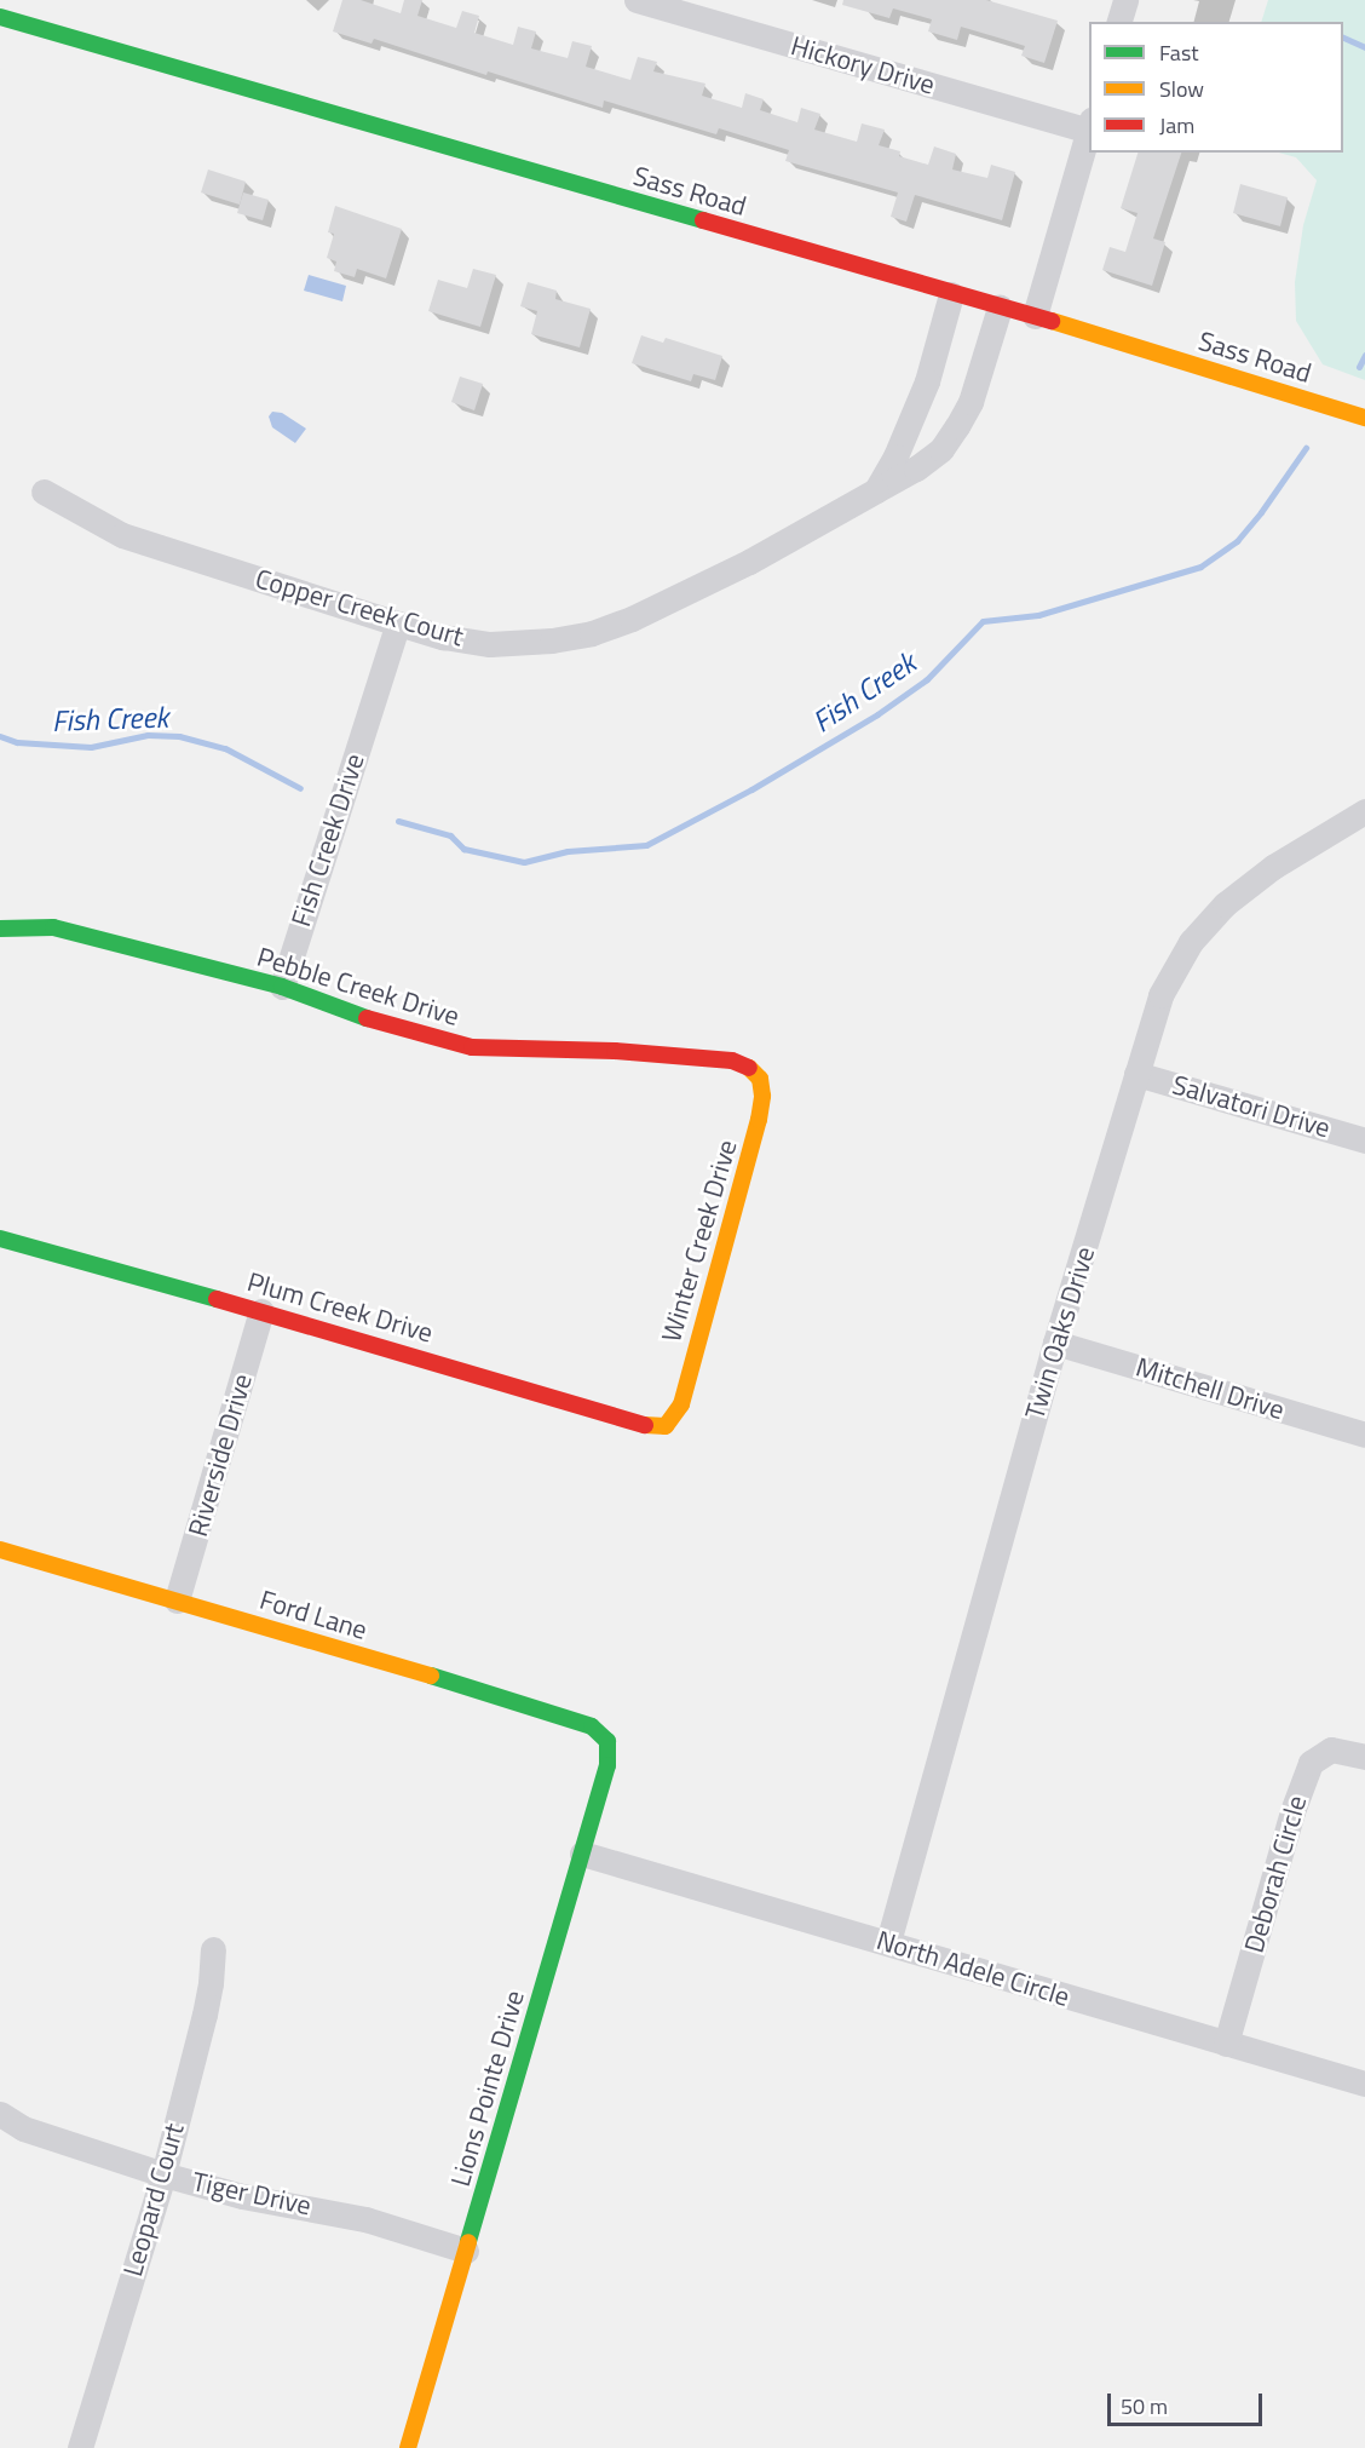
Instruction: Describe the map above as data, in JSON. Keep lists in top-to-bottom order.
{
  "streets": {
    "street": [
      "Hickory Drive",
      "Sass Road",
      "Copper Creek Court",
      "Fish Creek Drive",
      "Pebble Creek Drive",
      "Salvatori Drive",
      "Winter Creek Drive",
      "Plum Creek Drive",
      "Twin Oaks Drive",
      "Mitchell Drive",
      "Riverside Drive",
      "Ford Lane",
      "Deborah Circle",
      "North Adele Circle",
      "Lions Pointe Drive",
      "Tiger Drive",
      "Leopard Court"
    ]
  },
  "crossings": [
    ["Sass Road", "Copper Creek Court"],
    ["Copper Creek Court", "Fish Creek Drive"],
    ["Fish Creek Drive", "Pebble Creek Drive"],
    ["Pebble Creek Drive", "Winter Creek Drive"],
    ["Salvatori Drive", "Twin Oaks Drive"],
    ["Winter Creek Drive", "Plum Creek Drive"],
    ["Plum Creek Drive", "Riverside Drive"],
    ["Twin Oaks Drive", "Mitchell Drive"],
    ["Twin Oaks Drive", "North Adele Circle"],
    ["Riverside Drive", "Ford Lane"],
    ["Ford Lane", "Lions Pointe Drive"],
    ["Deborah Circle", "North Adele Circle"],
    ["North Adele Circle", "Lions Pointe Drive"],
    ["Lions Pointe Drive", "Tiger Drive"],
    ["Tiger Drive", "Leopard Court"]
  ],
  "water": ["Fish Creek"],
  "legend": ["Fast", "Slow", "Jam"],
  "scale_bar": "50 m"
}
